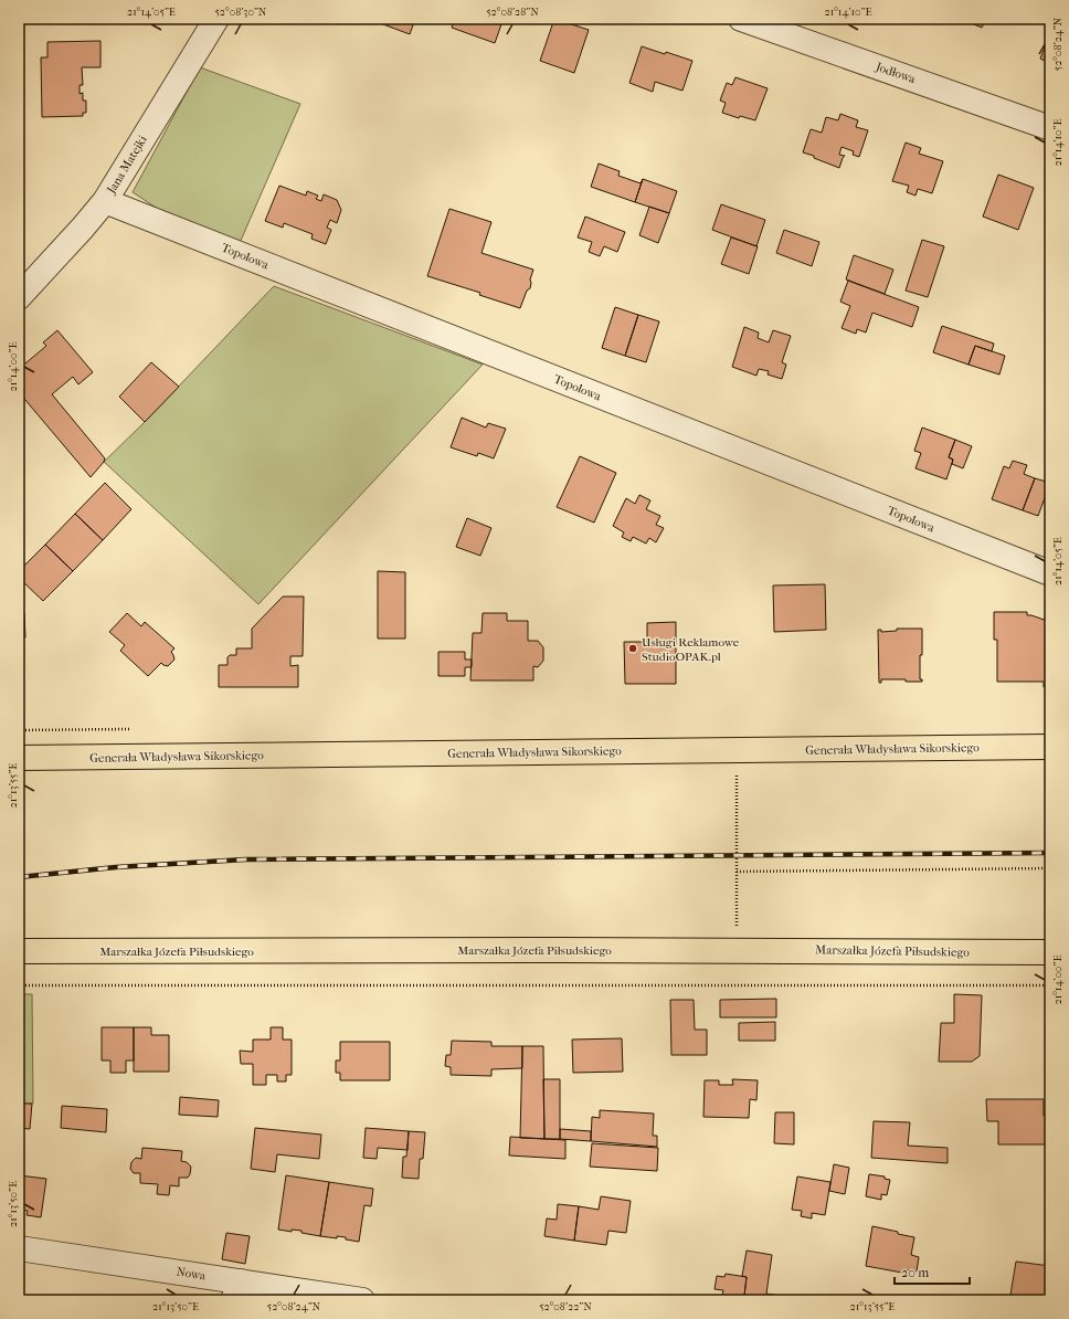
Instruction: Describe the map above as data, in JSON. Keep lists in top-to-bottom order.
{
  "streets": {
    "main road": ["Generała Władysława Sikorskiego", "Marszałka Józefa Piłsudskiego"],
    "street": [
      "Jodłowa",
      "Jana Matejki",
      "Topolowa",
      "Nowa"
    ]
  },
  "crossings": [
    ["Jana Matejki", "Topolowa"]
  ],
  "places": ["Usługi Reklamowe StudioOPAK.pl"],
  "scale_bar": "20 m",
  "coordinates": [
    "21°14'05\"E",
    "52°08'30\"N",
    "52°08'28\"N",
    "21°14'10\"E",
    "52°08'24\"N",
    "21°14'00\"E",
    "21°13'55\"E",
    "21°13'50\"E",
    "52°08'22\"N"
  ]
}
